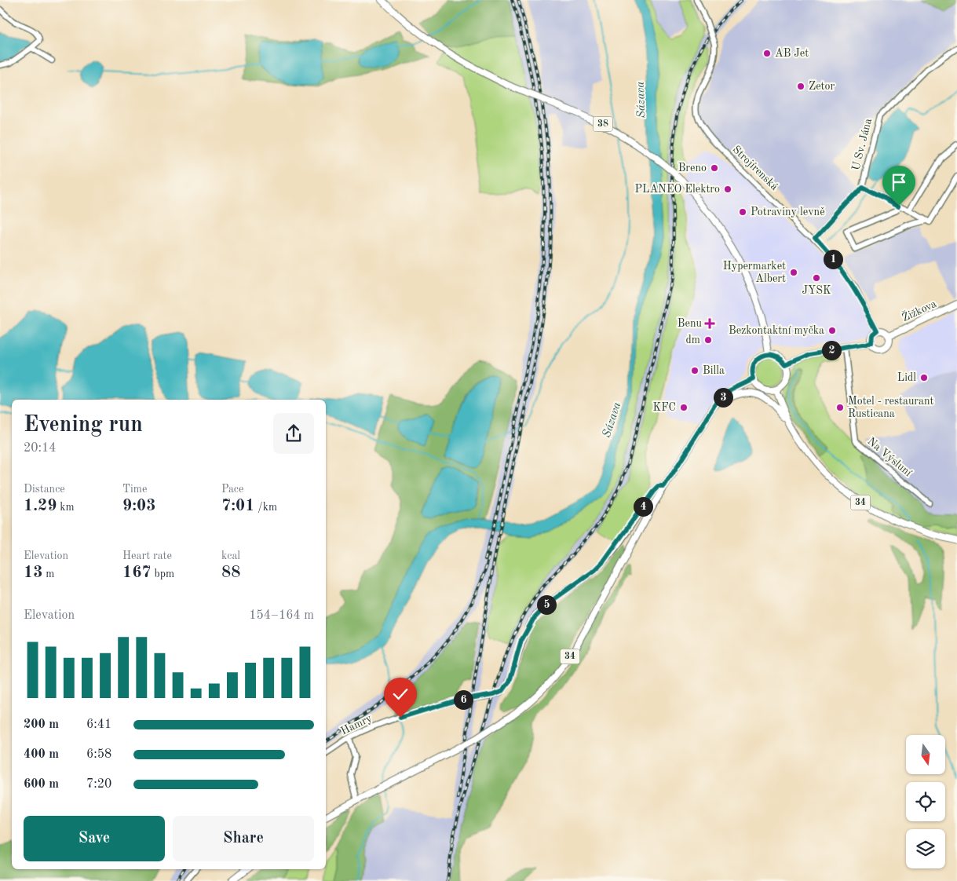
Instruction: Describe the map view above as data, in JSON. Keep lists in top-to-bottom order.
{
  "streets": {
    "main road": ["38", "Žižkova", "34"],
    "street": [
      "U Sv. Jána",
      "Strojírenská",
      "Na Výsluní",
      "Hamry"
    ]
  },
  "crossings": [
    ["38", "Žižkova"],
    ["38", "34"],
    ["U Sv. Jána", "Strojírenská"],
    ["Strojírenská", "Žižkova"],
    ["Žižkova", "Na Výsluní"],
    ["Žižkova", "34"],
    ["34", "Hamry"]
  ],
  "water": ["Sázava"],
  "places": {
    "other": [
      "AB Jet",
      "Zetor",
      "Breno",
      "PLANEO Elektro",
      "Potraviny levně",
      "Hypermarket Albert",
      "JYSK",
      "Bezkontaktní myčka",
      "dm",
      "Billa",
      "Lidl",
      "KFC",
      "Motel - restaurant Rusticana"
    ],
    "health": ["Benu"]
  },
  "north": "bottom",
  "page": {
    "pins": [
      "1",
      "2",
      "3",
      "4",
      "5",
      "6"
    ],
    "heading": ["Evening run", "20:14"],
    "stats": [
      ["Distance", "1.29 km"],
      ["Time", "9:03"],
      ["Pace", "7:01 /km"],
      ["Elevation", "13 m"],
      ["Heart rate", "167 bpm"],
      ["kcal", "88"]
    ],
    "chart": ["Elevation", "154–164 m"],
    "list": [
      {
        "name": "200 m",
        "note": "6:41"
      },
      {
        "name": "400 m",
        "note": "6:58"
      },
      {
        "name": "600 m",
        "note": "7:20"
      }
    ],
    "buttons": ["Save", "Share"]
  }
}
